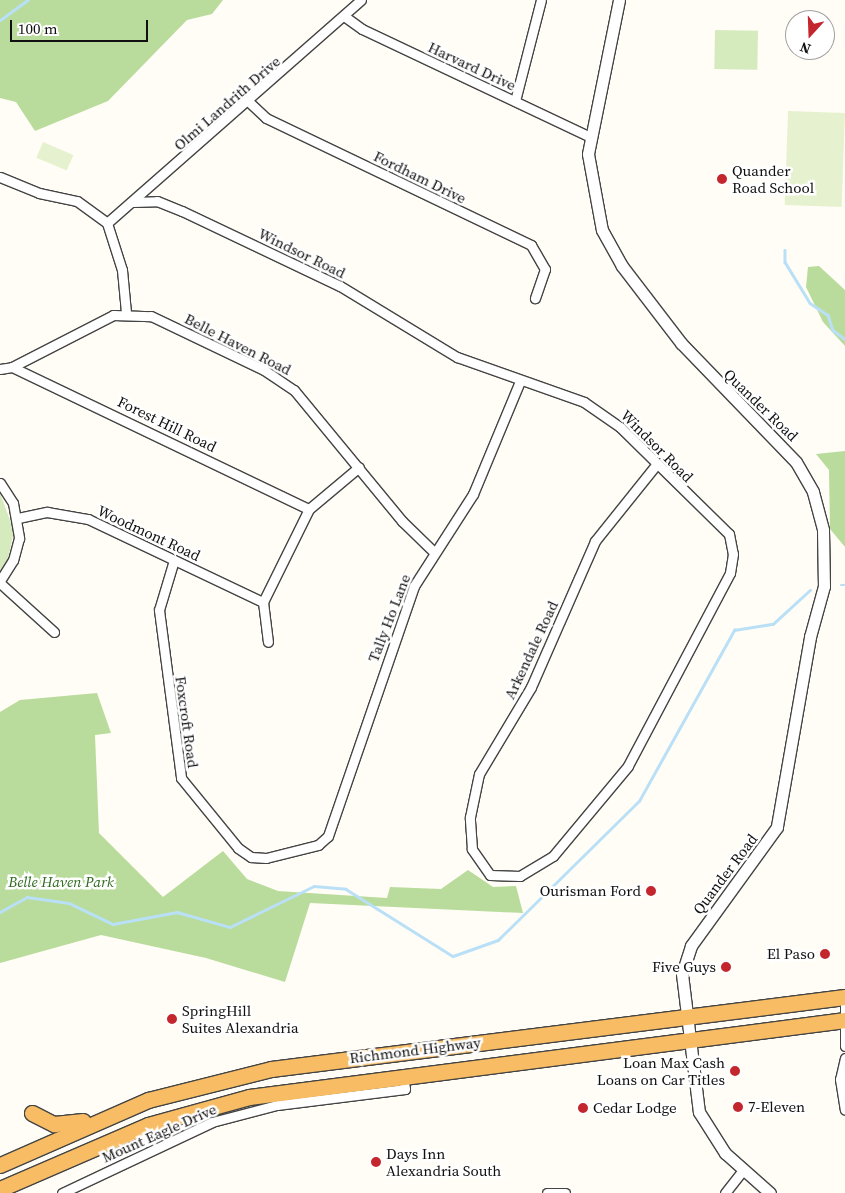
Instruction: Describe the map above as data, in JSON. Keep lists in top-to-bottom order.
{
  "streets": {
    "highway": ["Richmond Highway"],
    "street": [
      "Harvard Drive",
      "Olmi Landrith Drive",
      "Fordham Drive",
      "Windsor Road",
      "Belle Haven Road",
      "Quander Road",
      "Forest Hill Road",
      "Woodmont Road",
      "Tally Ho Lane",
      "Arkendale Road",
      "Foxcroft Road",
      "Mount Eagle Drive"
    ]
  },
  "crossings": [
    ["Harvard Drive", "Olmi Landrith Drive"],
    ["Harvard Drive", "Quander Road"],
    ["Olmi Landrith Drive", "Fordham Drive"],
    ["Olmi Landrith Drive", "Windsor Road"],
    ["Windsor Road", "Tally Ho Lane"],
    ["Windsor Road", "Arkendale Road"],
    ["Belle Haven Road", "Forest Hill Road"],
    ["Belle Haven Road", "Tally Ho Lane"],
    ["Quander Road", "Richmond Highway"],
    ["Woodmont Road", "Foxcroft Road"],
    ["Tally Ho Lane", "Foxcroft Road"],
    ["Richmond Highway", "Mount Eagle Drive"]
  ],
  "parks": ["Belle Haven Park"],
  "places": [
    "Quander Road School",
    "Ourisman Ford",
    "El Paso",
    "Five Guys",
    "SpringHill Suites Alexandria",
    "Loan Max Cash Loans on Car Titles",
    "7-Eleven",
    "Cedar Lodge",
    "Days Inn Alexandria South"
  ],
  "scale_bar": "100 m",
  "north": "bottom"
}
